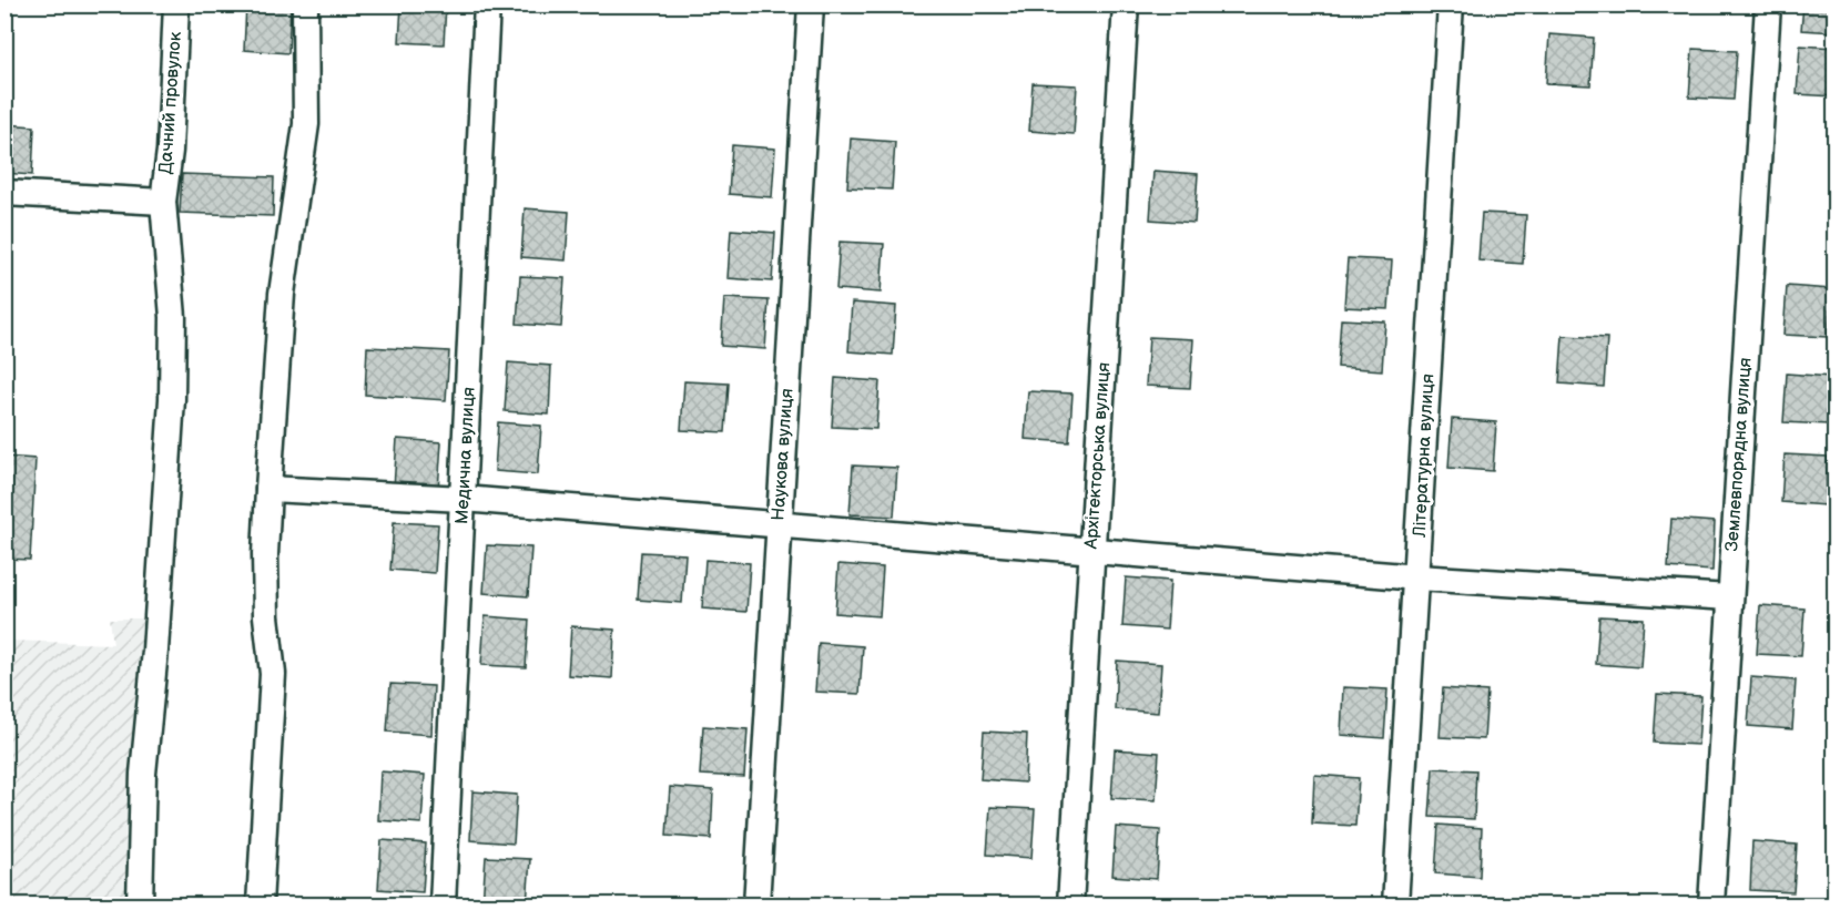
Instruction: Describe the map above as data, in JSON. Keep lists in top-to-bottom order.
{
  "streets": {
    "street": [
      "Дачний провулок",
      "Наукова вулиця",
      "Землевпорядна вулиця",
      "Медична вулиця",
      "Архітекторська вулиця",
      "Літературна вулиця"
    ]
  }
}
